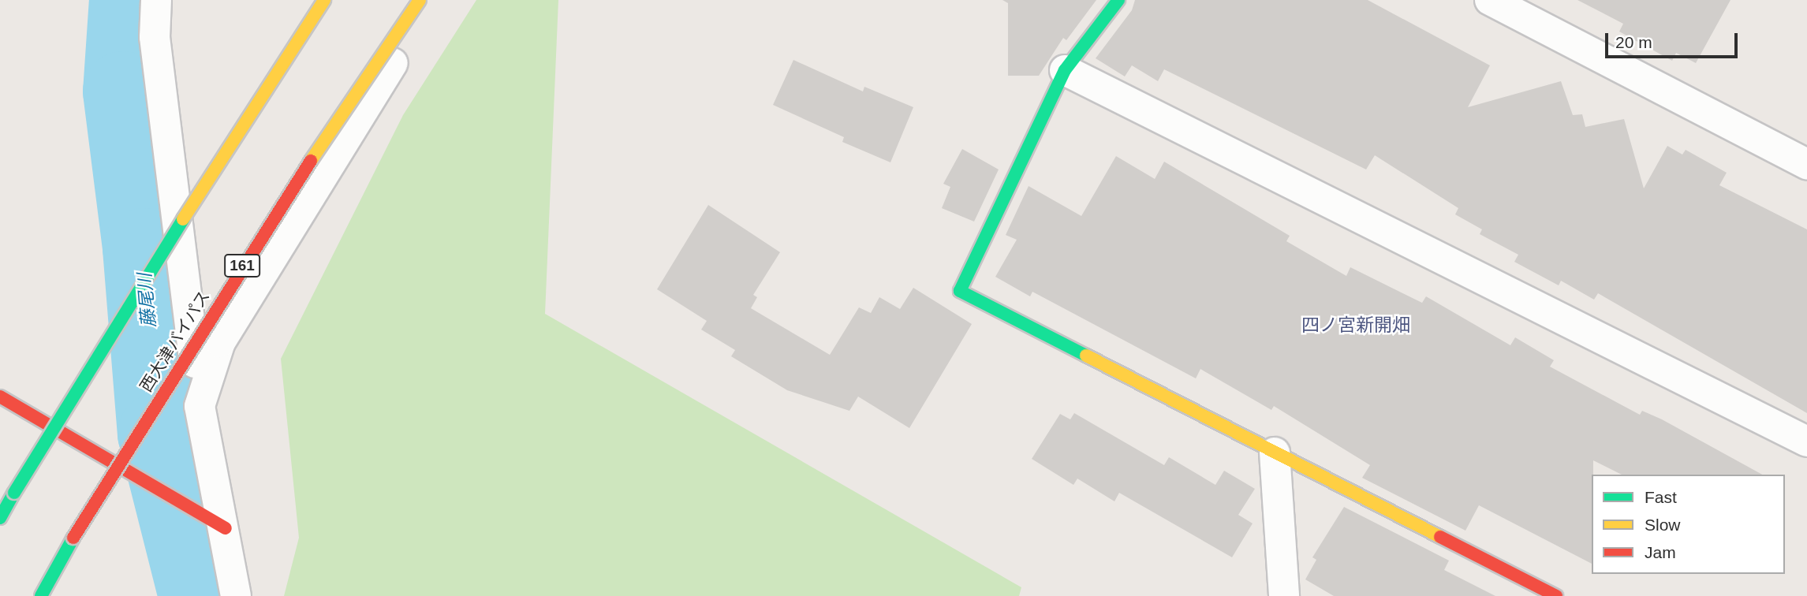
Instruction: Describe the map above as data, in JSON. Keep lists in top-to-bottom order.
{
  "streets": {
    "main road": ["161", "西大津バイパス"]
  },
  "districts": ["四ノ宮新開畑"],
  "water": ["藤尾川"],
  "legend": ["Fast", "Slow", "Jam"],
  "scale_bar": "20 m"
}
